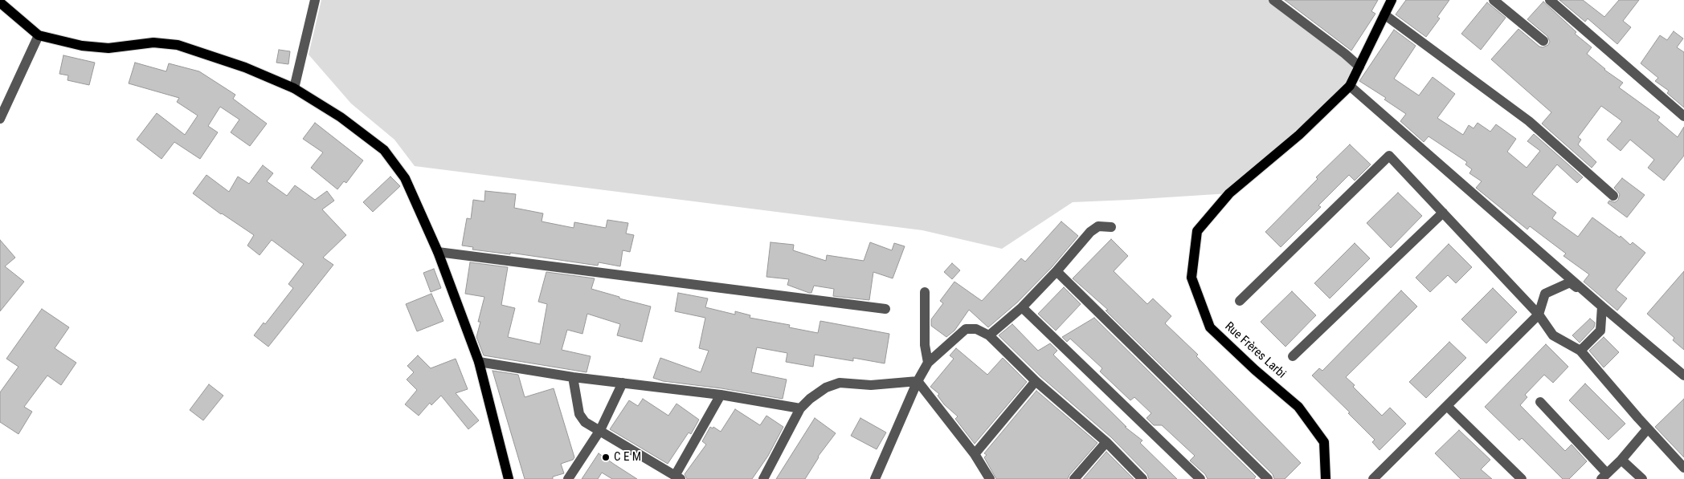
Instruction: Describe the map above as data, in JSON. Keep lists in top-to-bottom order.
{
  "streets": {
    "main road": ["Rue Frères Larbi"]
  },
  "places": ["C E M"]
}
